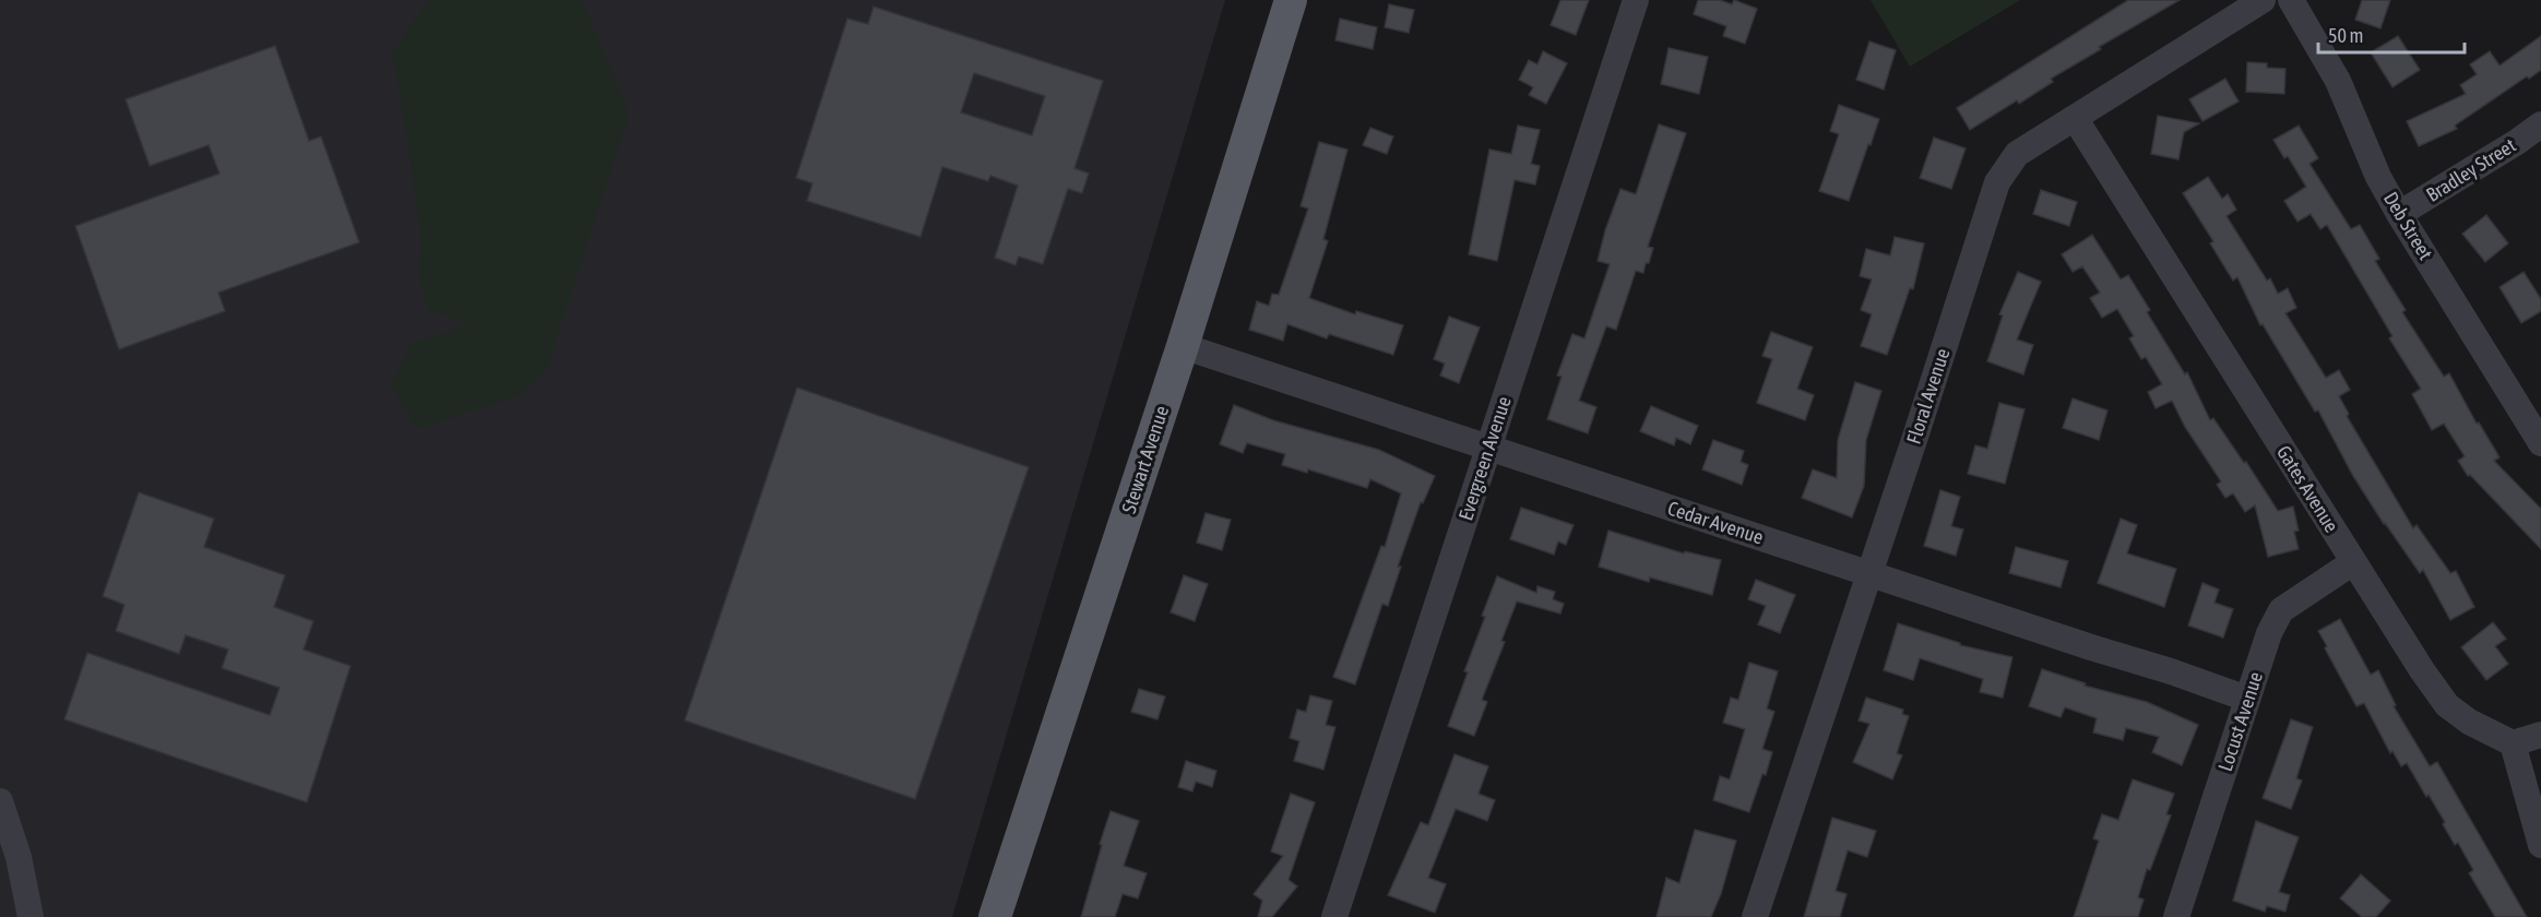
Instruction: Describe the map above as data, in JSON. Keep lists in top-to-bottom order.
{
  "streets": {
    "main road": ["Stewart Avenue"],
    "street": [
      "Bradley Street",
      "Deb Street",
      "Floral Avenue",
      "Evergreen Avenue",
      "Gates Avenue",
      "Cedar Avenue",
      "Locust Avenue"
    ]
  },
  "crossings": [
    ["Bradley Street", "Deb Street"],
    ["Floral Avenue", "Gates Avenue"],
    ["Floral Avenue", "Cedar Avenue"],
    ["Evergreen Avenue", "Cedar Avenue"],
    ["Stewart Avenue", "Cedar Avenue"],
    ["Gates Avenue", "Locust Avenue"],
    ["Cedar Avenue", "Locust Avenue"]
  ],
  "scale_bar": "50 m"
}
